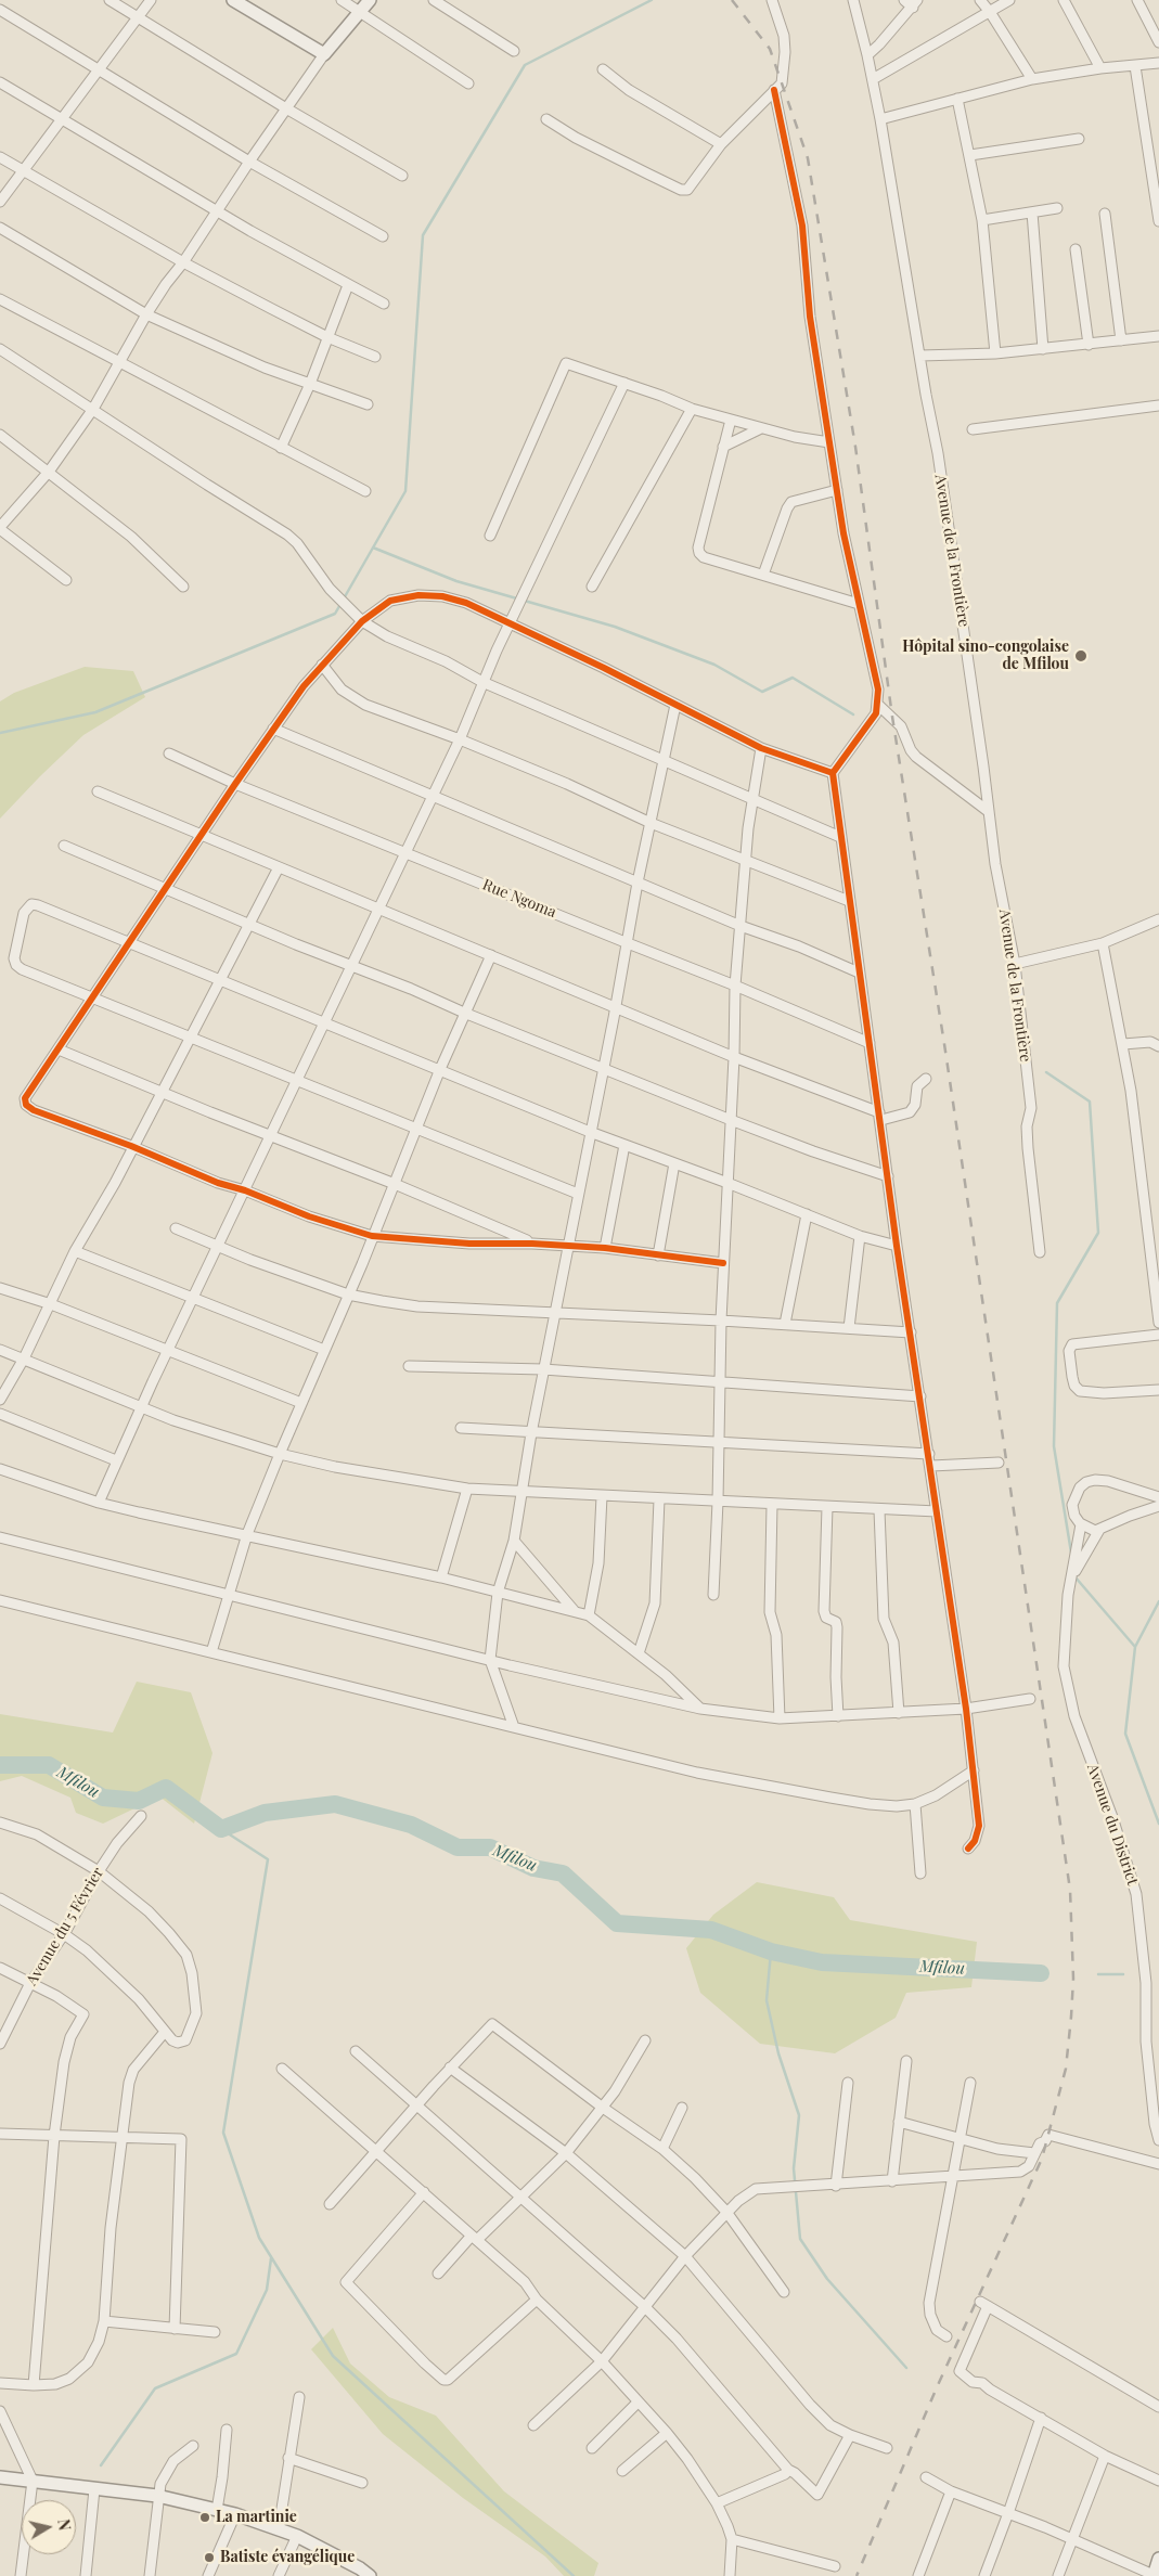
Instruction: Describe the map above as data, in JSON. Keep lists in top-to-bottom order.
{
  "streets": {
    "street": [
      "Avenue de la Frontière",
      "Rue Ngoma",
      "Avenue du District",
      "Avenue du 5 Février"
    ]
  },
  "water": ["Mfilou"],
  "places": ["Hôpital sino-congolaise de Mfilou", "La martinie", "Batiste évangélique"],
  "north": "right"
}
